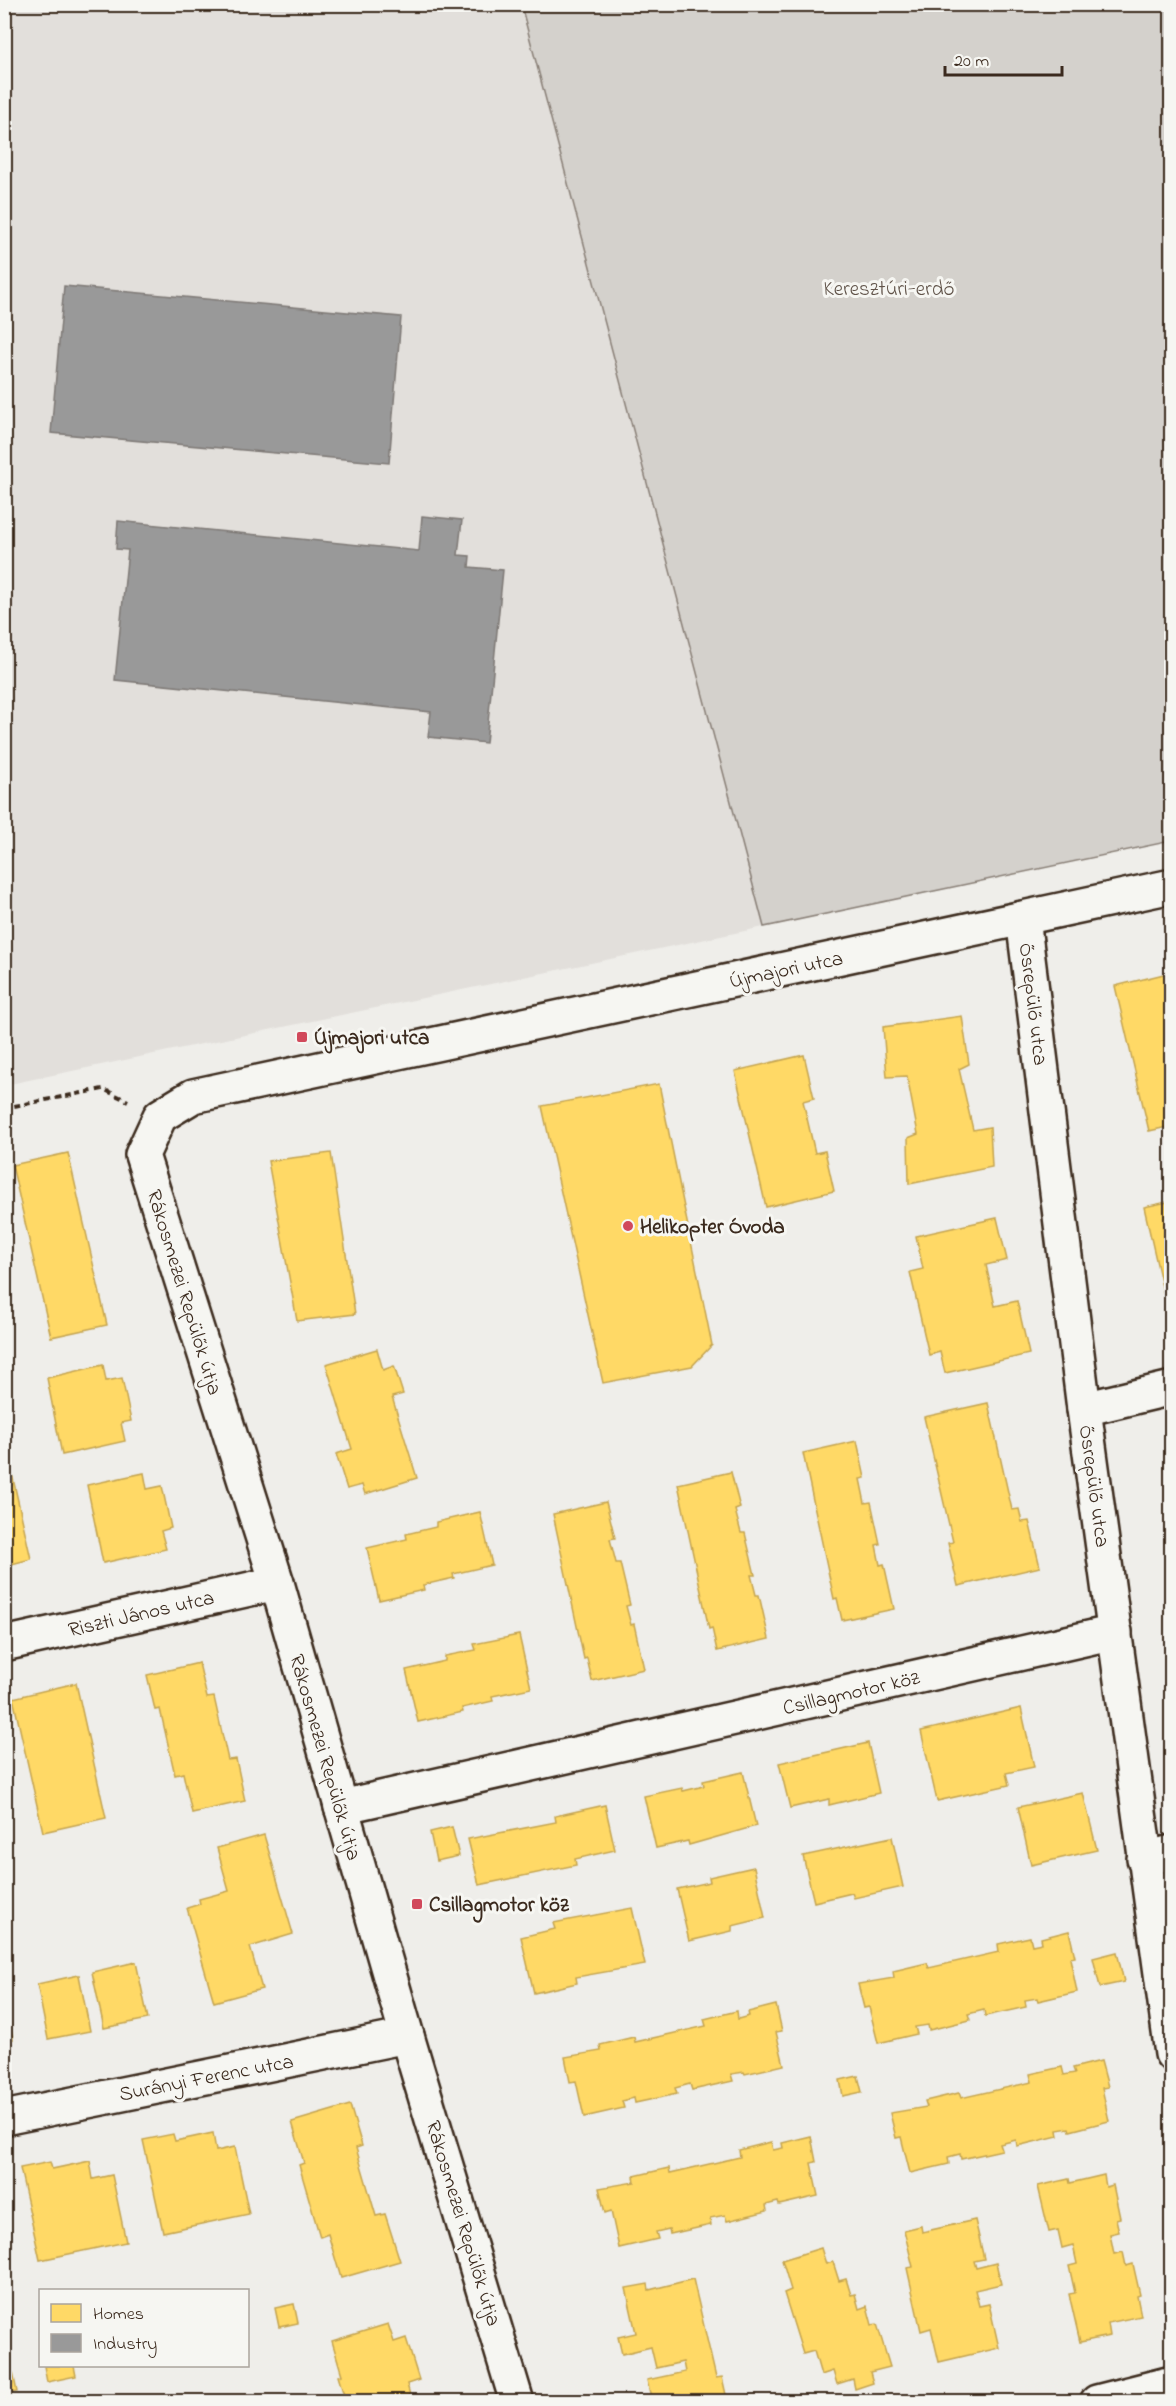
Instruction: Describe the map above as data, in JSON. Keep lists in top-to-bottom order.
{
  "streets": {
    "street": [
      "Újmajori utca",
      "Ősrepülő utca",
      "Rákosmezei Repülők útja",
      "Riszti János utca",
      "Csillagmotor köz",
      "Surányi Ferenc utca"
    ]
  },
  "crossings": [
    ["Újmajori utca", "Ősrepülő utca"],
    ["Újmajori utca", "Rákosmezei Repülők útja"],
    ["Ősrepülő utca", "Csillagmotor köz"],
    ["Rákosmezei Repülők útja", "Riszti János utca"],
    ["Rákosmezei Repülők útja", "Csillagmotor köz"],
    ["Rákosmezei Repülők útja", "Surányi Ferenc utca"]
  ],
  "parks": ["Keresztúri-erdő"],
  "places": {
    "transit": ["Újmajori utca", "Csillagmotor köz"],
    "other": ["Helikopter Óvoda"]
  },
  "legend": ["Homes", "Industry"],
  "scale_bar": "20 m"
}
